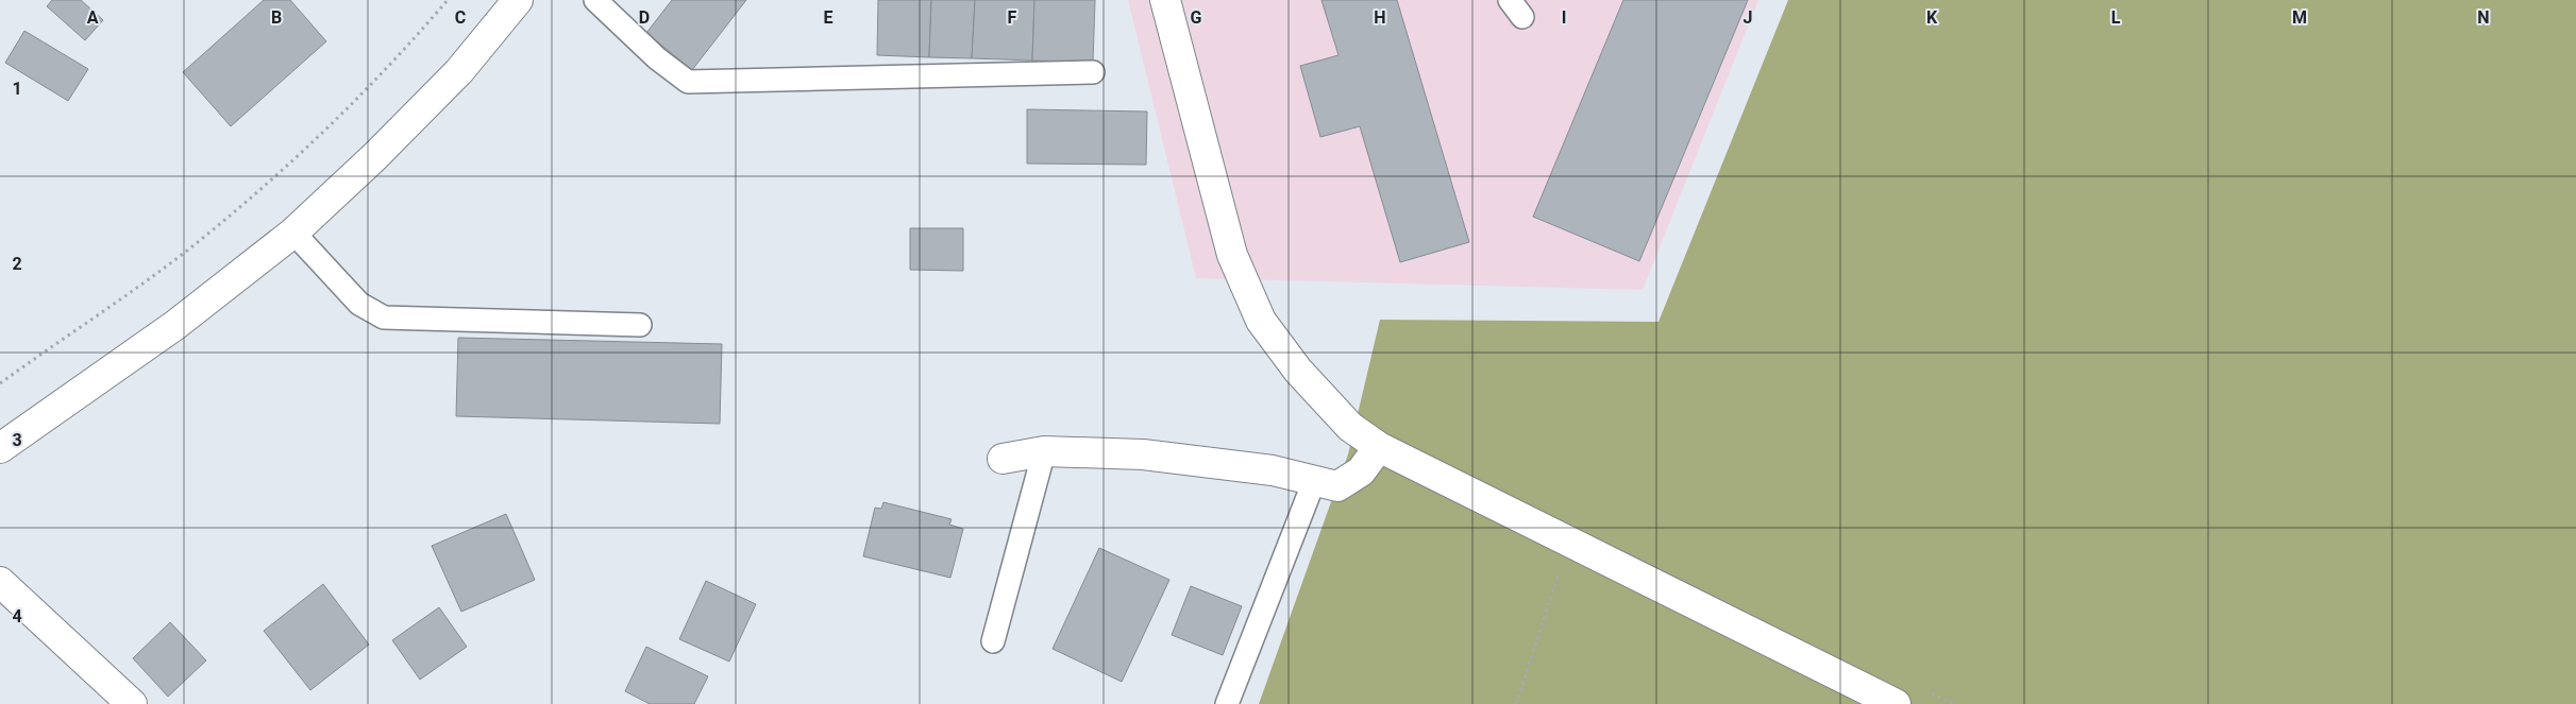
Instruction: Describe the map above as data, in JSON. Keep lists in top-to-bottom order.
{
  "grid": {
    "columns": [
      "A",
      "B",
      "C",
      "D",
      "E",
      "F",
      "G",
      "H",
      "I",
      "J",
      "K",
      "L",
      "M",
      "N"
    ],
    "rows": [
      "1",
      "2",
      "3",
      "4"
    ]
  }
}
